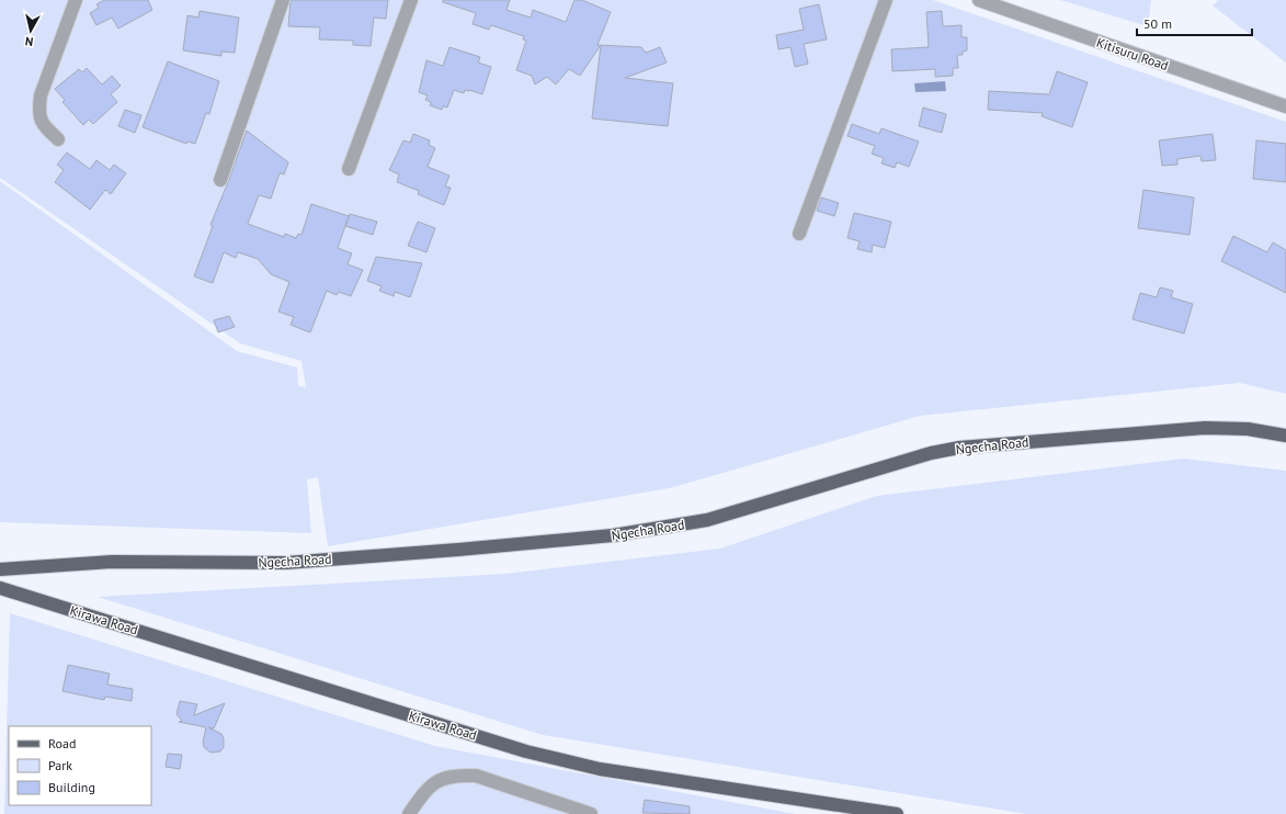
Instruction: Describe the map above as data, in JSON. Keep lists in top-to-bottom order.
{
  "streets": {
    "main road": ["Ngecha Road", "Kirawa Road"],
    "street": ["Kitisuru Road"]
  },
  "legend": ["Road", "Park", "Building"],
  "scale_bar": "50 m",
  "north": "bottom"
}
